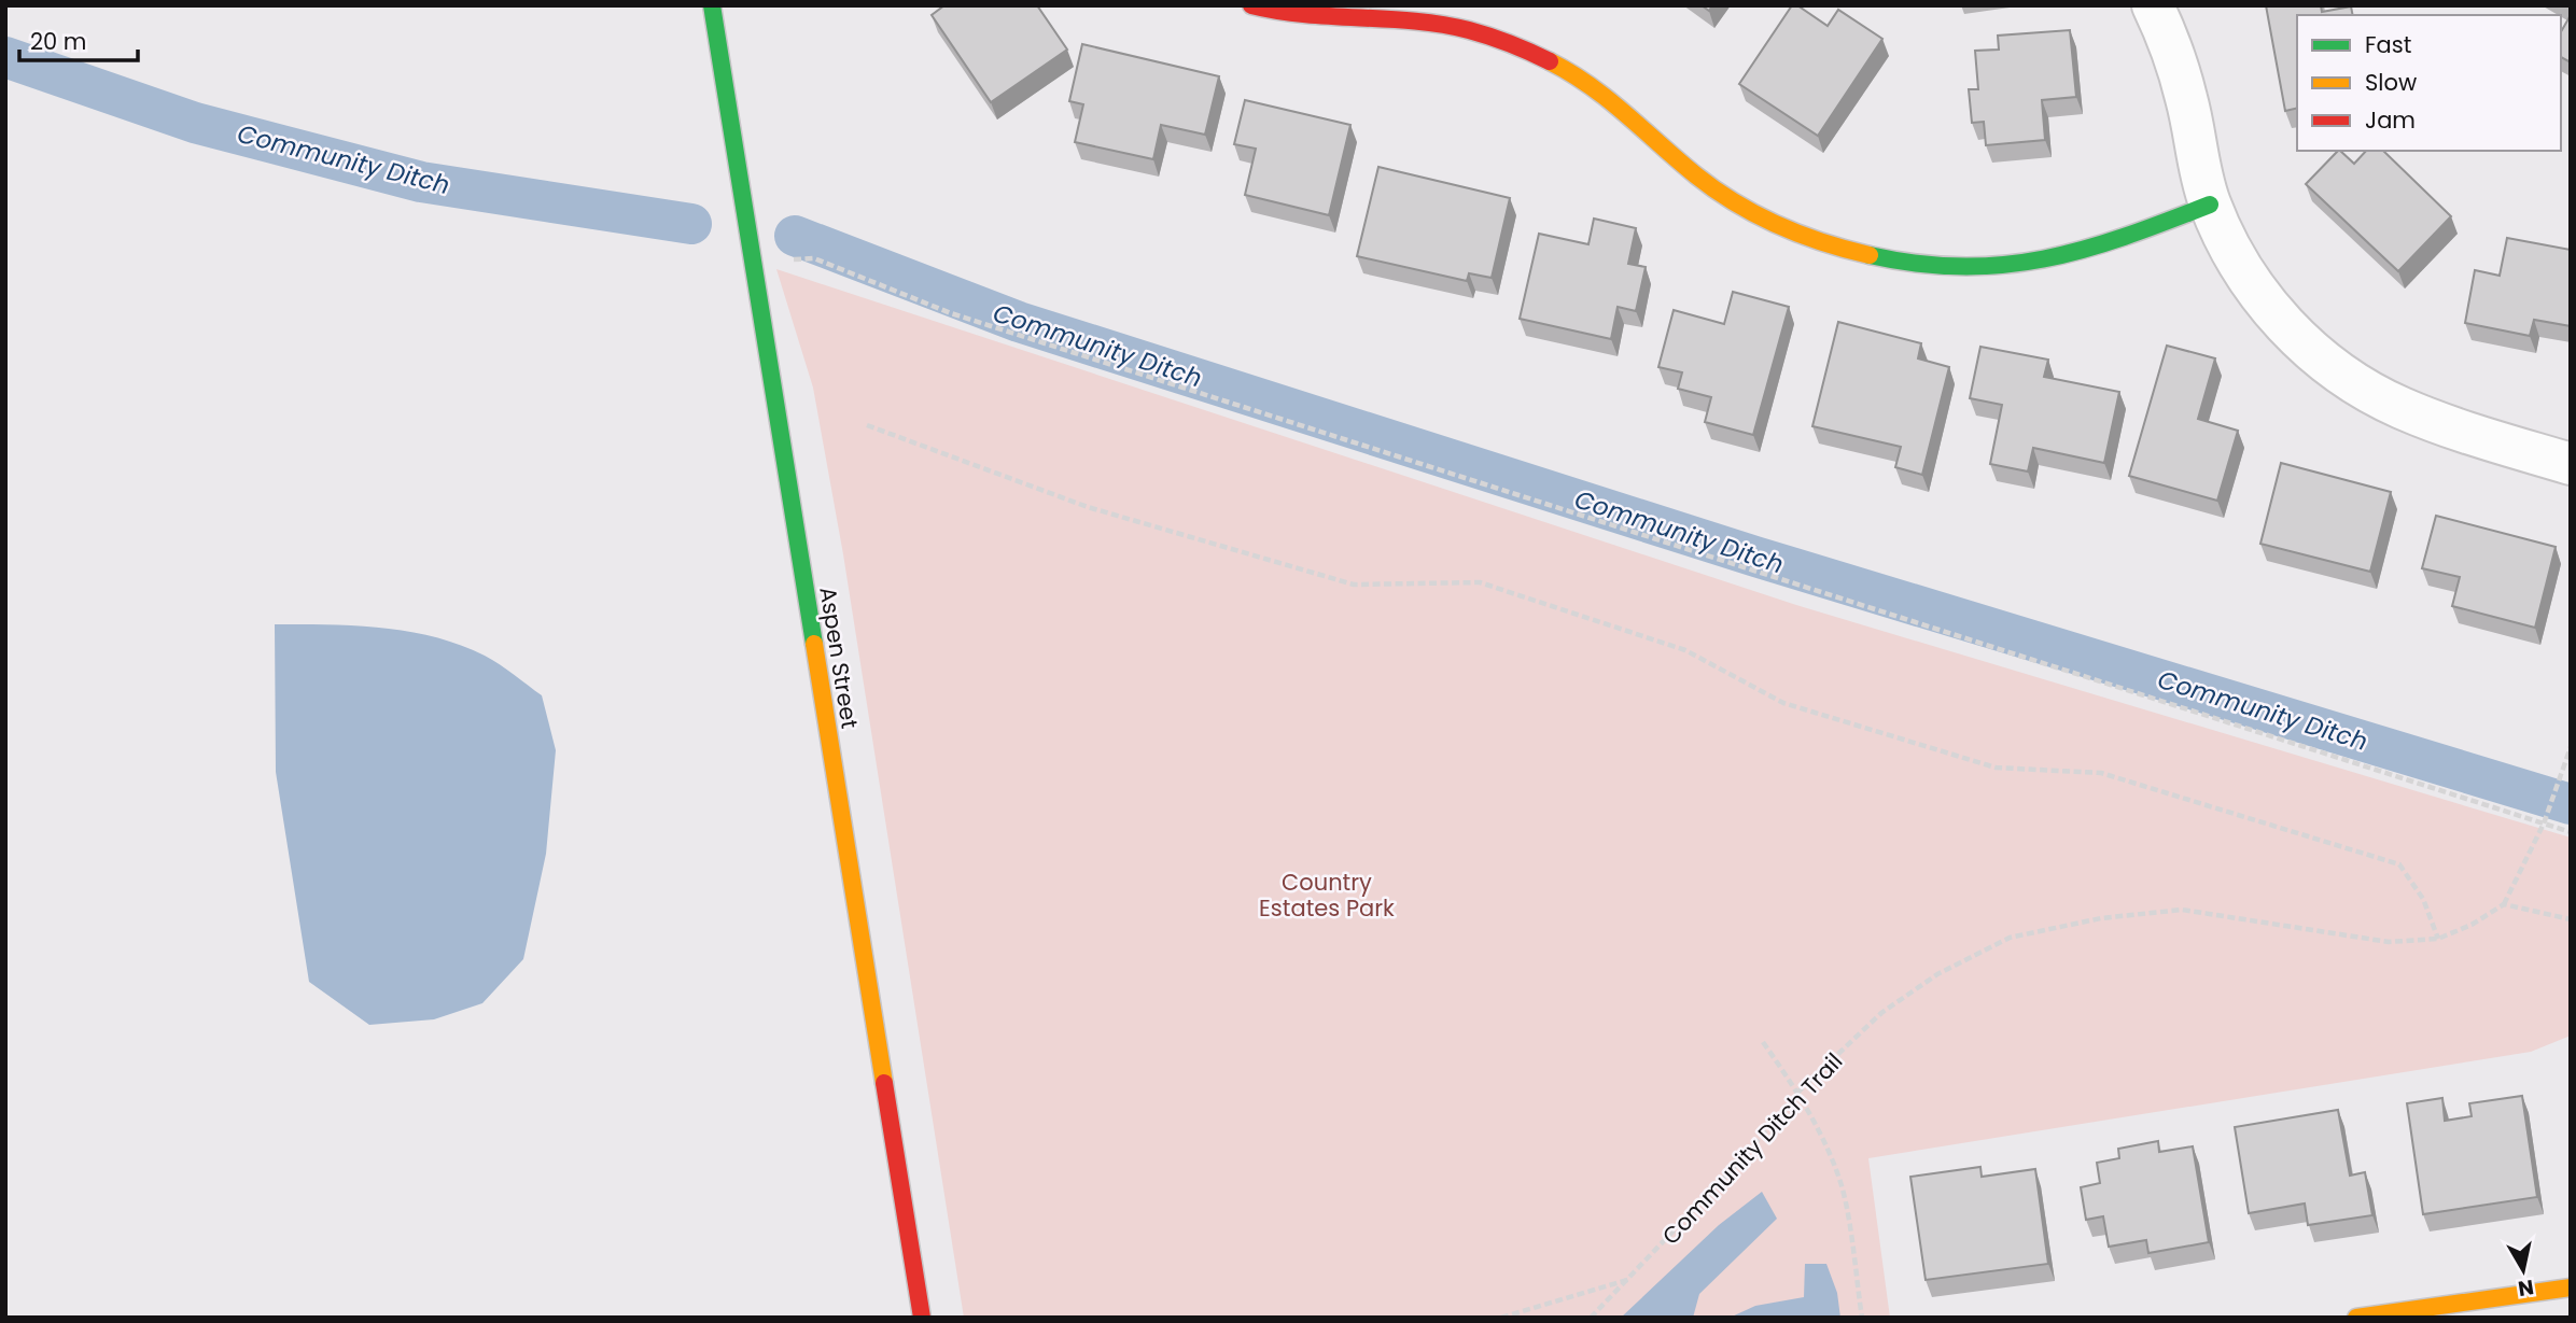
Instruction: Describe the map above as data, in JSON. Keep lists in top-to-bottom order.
{
  "streets": {
    "street": ["Aspen Street"],
    "path": ["Community Ditch Trail"]
  },
  "water": ["Community Ditch"],
  "parks": ["Country Estates Park"],
  "legend": ["Fast", "Slow", "Jam"],
  "scale_bar": "20 m",
  "north": "bottom"
}
